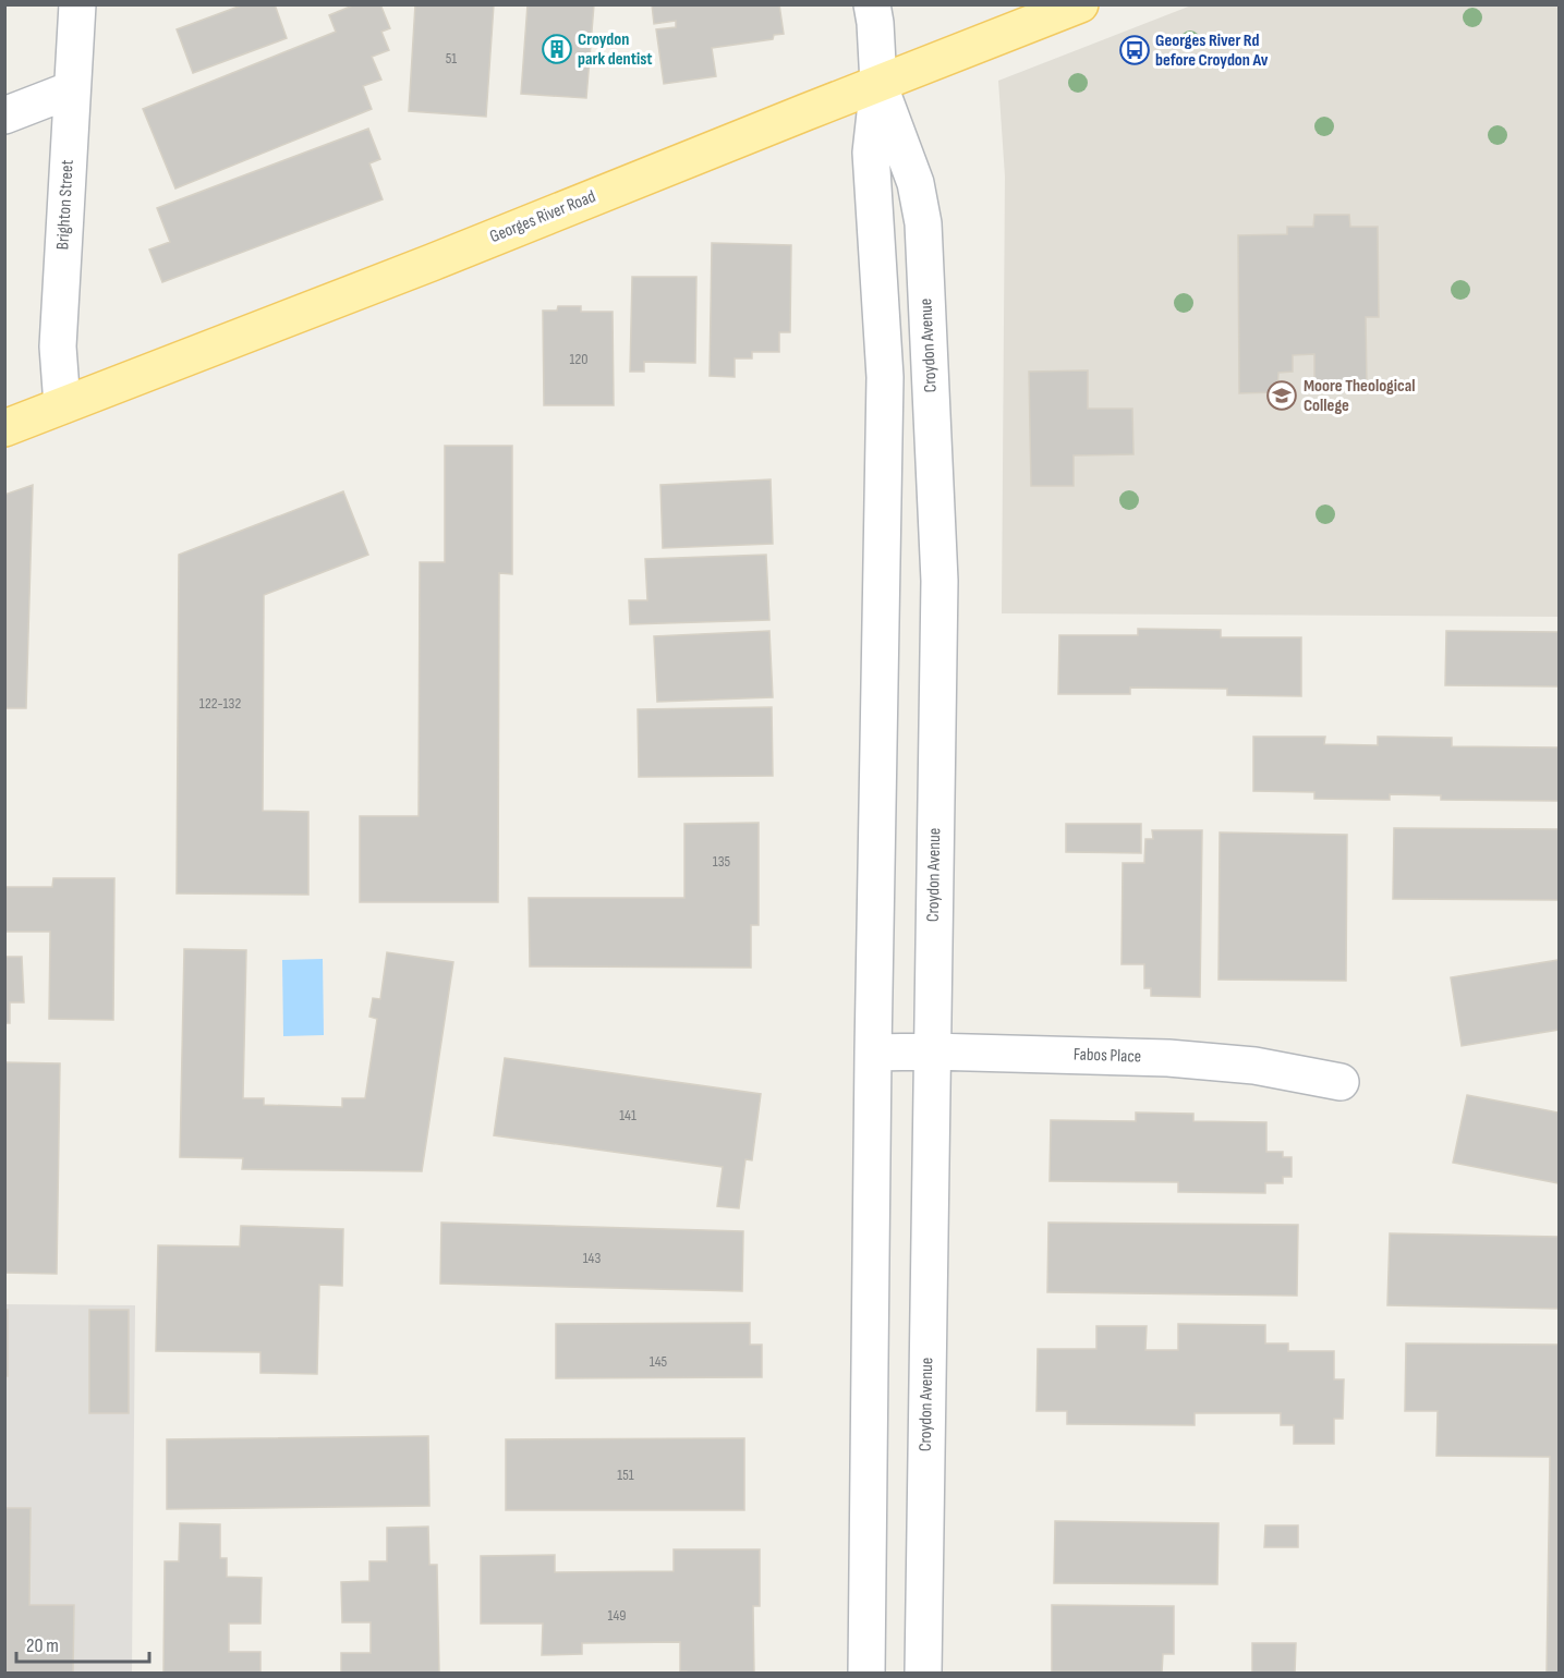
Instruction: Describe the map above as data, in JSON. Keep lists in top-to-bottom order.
{
  "streets": {
    "main road": ["Georges River Road"],
    "street": ["Brighton Street", "Croydon Avenue", "Fabos Place"]
  },
  "crossings": [
    ["Brighton Street", "Georges River Road"],
    ["Georges River Road", "Croydon Avenue"],
    ["Croydon Avenue", "Fabos Place"]
  ],
  "places": {
    "building": ["Croydon park dentist"],
    "bus stop": ["Georges River Rd before Croydon Av"],
    "school or university": ["Moore Theological College"]
  },
  "house_numbers": [
    "51",
    "120",
    "122-132",
    "135",
    "141",
    "143",
    "145",
    "151",
    "149"
  ],
  "scale_bar": "20 m"
}
